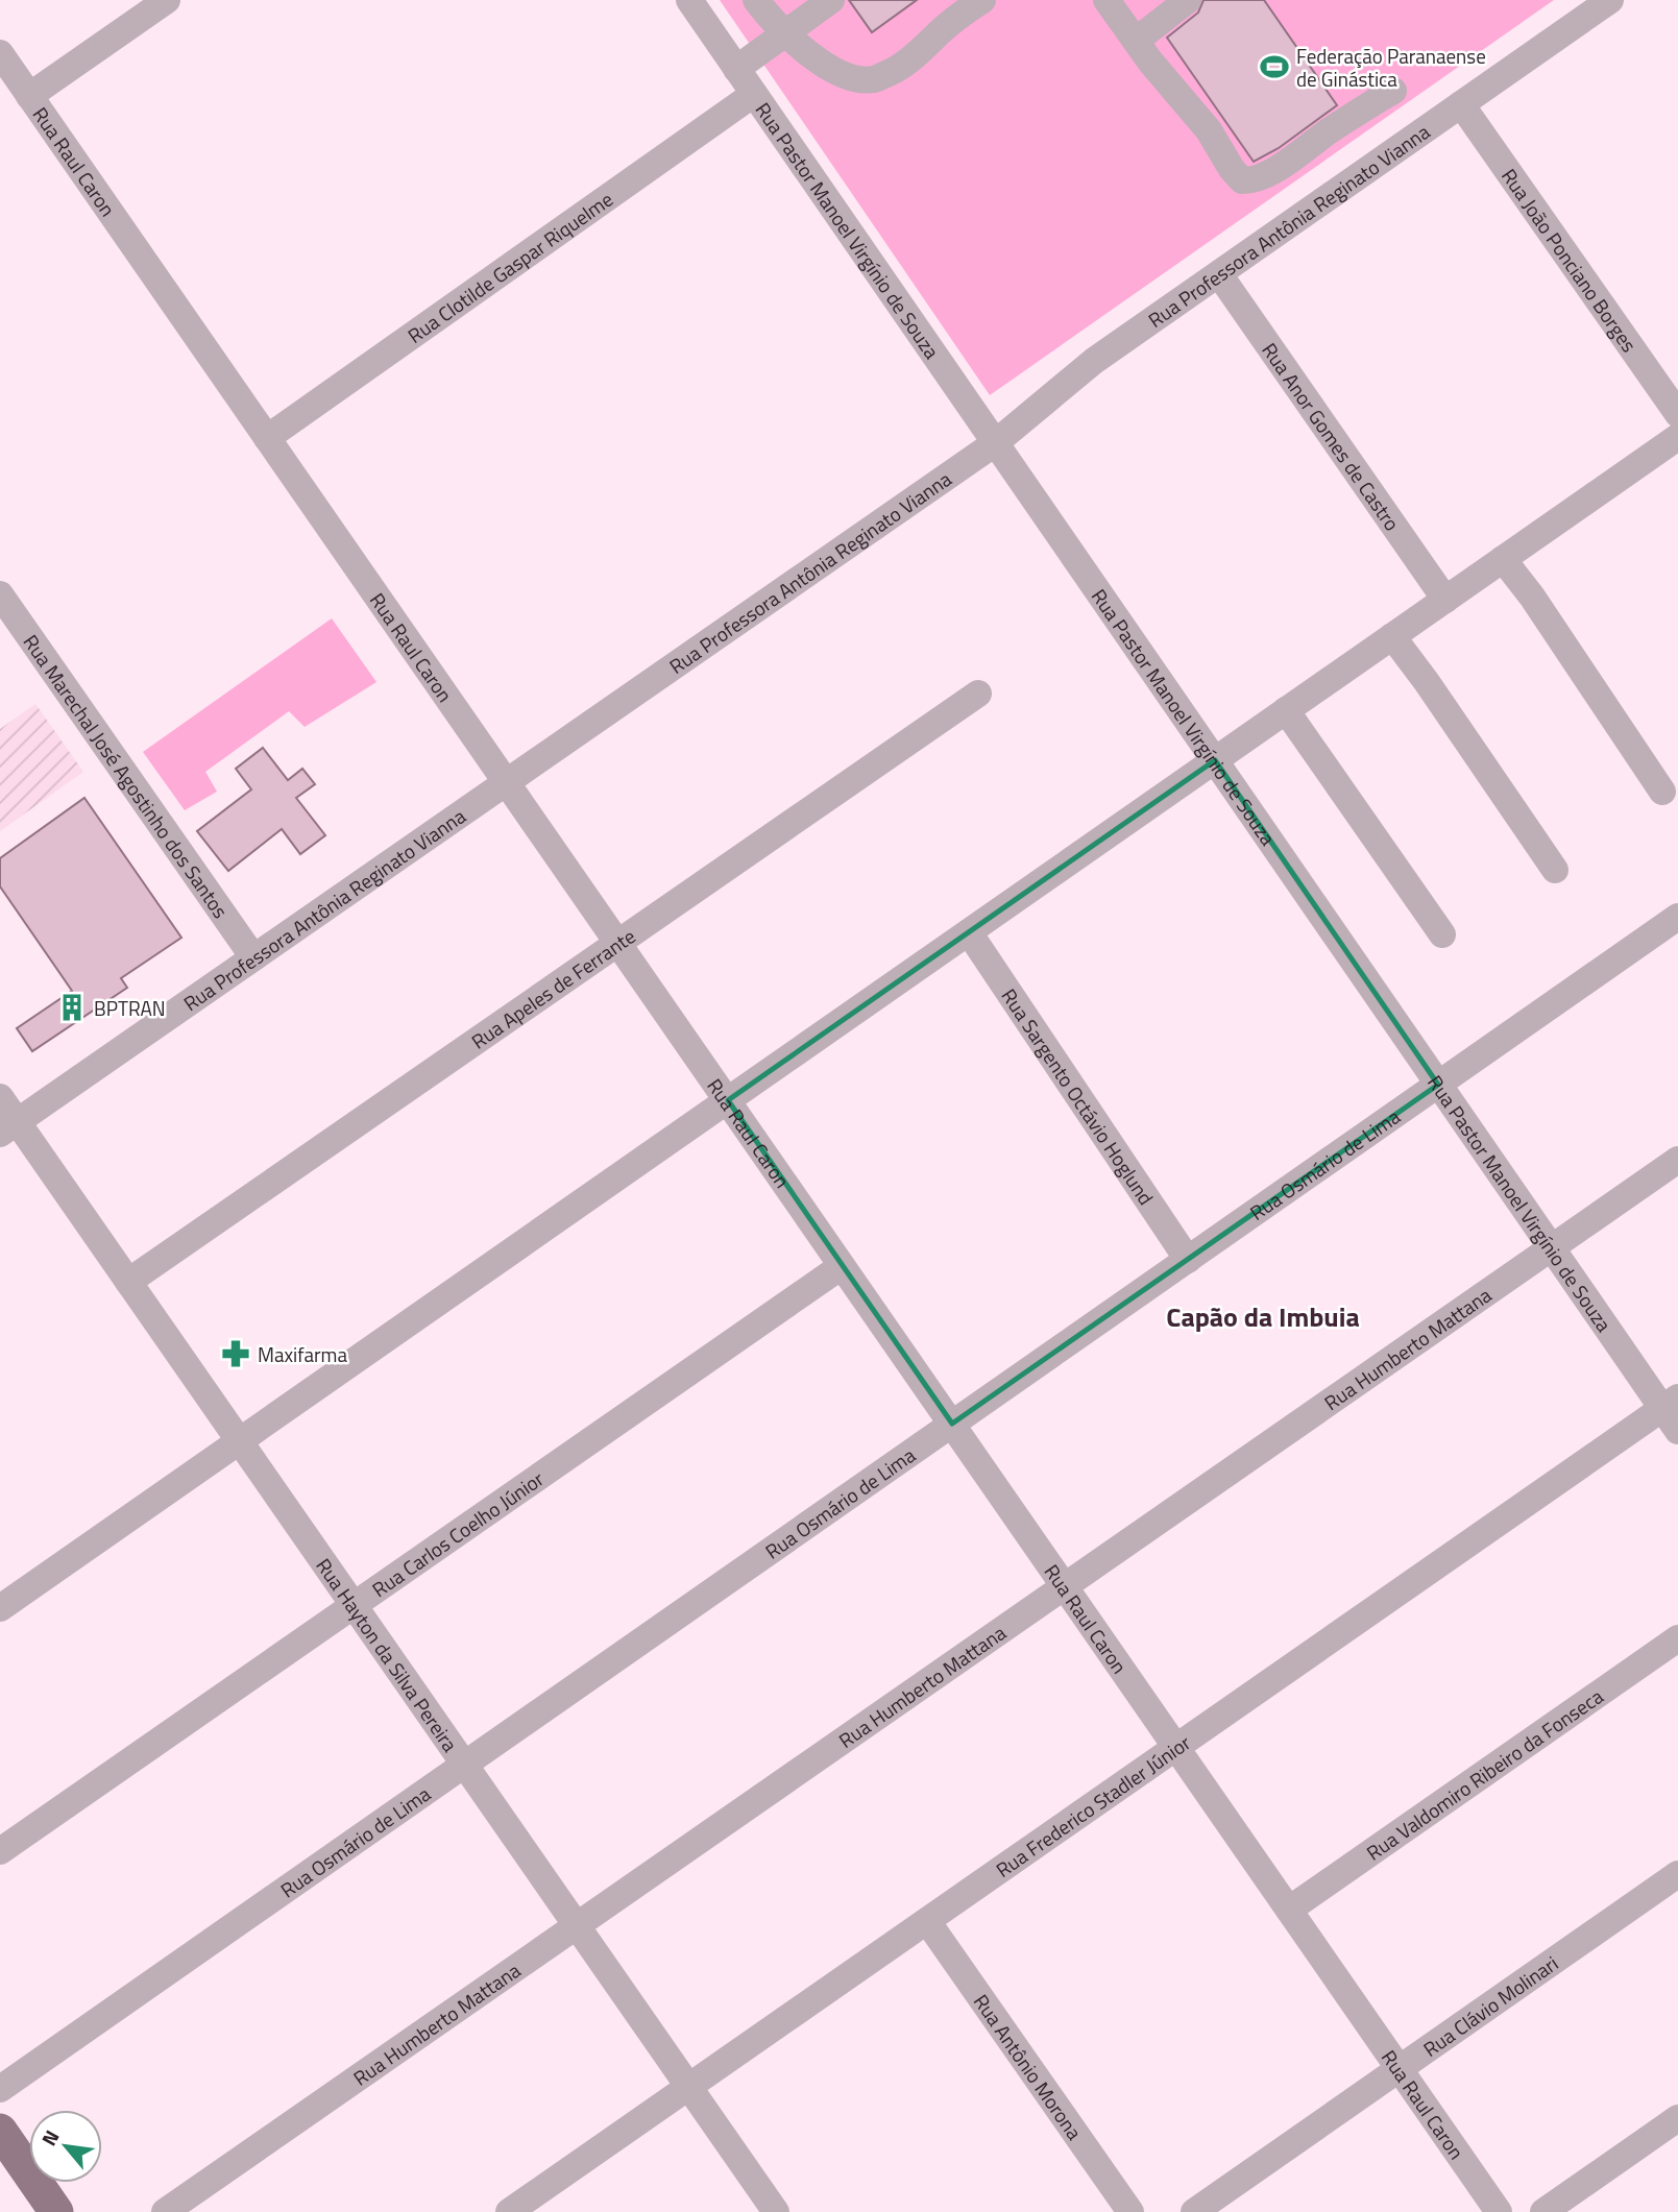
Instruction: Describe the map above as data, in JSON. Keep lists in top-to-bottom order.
{
  "streets": {
    "street": [
      "Rua Raul Caron",
      "Rua Professora Antônia Reginato Vianna",
      "Rua Pastor Manoel Virgínio de Souza",
      "Rua João Ponciano Borges",
      "Rua Clotilde Gaspar Riquelme",
      "Rua Anor Gomes de Castro",
      "Rua Marechal José Agostinho dos Santos",
      "Rua Apeles de Ferrante",
      "Rua Sargento Octávio Hoglund",
      "Rua Osmário de Lima",
      "Rua Humberto Mattana",
      "Rua Carlos Coelho Júnior",
      "Rua Hayton da Silva Pereira",
      "Rua Valdomiro Ribeiro da Fonseca",
      "Rua Frederico Stadler Júnior",
      "Rua Clávio Molinari",
      "Rua Antônio Morona"
    ]
  },
  "crossings": [
    ["Rua Raul Caron", "Rua Professora Antônia Reginato Vianna"],
    ["Rua Raul Caron", "Rua Clotilde Gaspar Riquelme"],
    ["Rua Raul Caron", "Rua Apeles de Ferrante"],
    ["Rua Raul Caron", "Rua Osmário de Lima"],
    ["Rua Raul Caron", "Rua Humberto Mattana"],
    ["Rua Raul Caron", "Rua Carlos Coelho Júnior"],
    ["Rua Raul Caron", "Rua Valdomiro Ribeiro da Fonseca"],
    ["Rua Raul Caron", "Rua Frederico Stadler Júnior"],
    ["Rua Raul Caron", "Rua Clávio Molinari"],
    ["Rua Professora Antônia Reginato Vianna", "Rua Pastor Manoel Virgínio de Souza"],
    ["Rua Professora Antônia Reginato Vianna", "Rua João Ponciano Borges"],
    ["Rua Professora Antônia Reginato Vianna", "Rua Anor Gomes de Castro"],
    ["Rua Professora Antônia Reginato Vianna", "Rua Marechal José Agostinho dos Santos"],
    ["Rua Professora Antônia Reginato Vianna", "Rua Hayton da Silva Pereira"],
    ["Rua Pastor Manoel Virgínio de Souza", "Rua Clotilde Gaspar Riquelme"],
    ["Rua Pastor Manoel Virgínio de Souza", "Rua Osmário de Lima"],
    ["Rua Pastor Manoel Virgínio de Souza", "Rua Humberto Mattana"],
    ["Rua Pastor Manoel Virgínio de Souza", "Rua Frederico Stadler Júnior"],
    ["Rua Apeles de Ferrante", "Rua Hayton da Silva Pereira"],
    ["Rua Sargento Octávio Hoglund", "Rua Osmário de Lima"],
    ["Rua Osmário de Lima", "Rua Hayton da Silva Pereira"],
    ["Rua Humberto Mattana", "Rua Hayton da Silva Pereira"],
    ["Rua Carlos Coelho Júnior", "Rua Hayton da Silva Pereira"],
    ["Rua Hayton da Silva Pereira", "Rua Frederico Stadler Júnior"],
    ["Rua Frederico Stadler Júnior", "Rua Antônio Morona"]
  ],
  "districts": ["Capão da Imbuia"],
  "places": {
    "sports": ["Federação Paranaense de Ginástica"],
    "building": ["BPTRAN"],
    "pharmacy": ["Maxifarma"]
  },
  "north": "top left"
}
